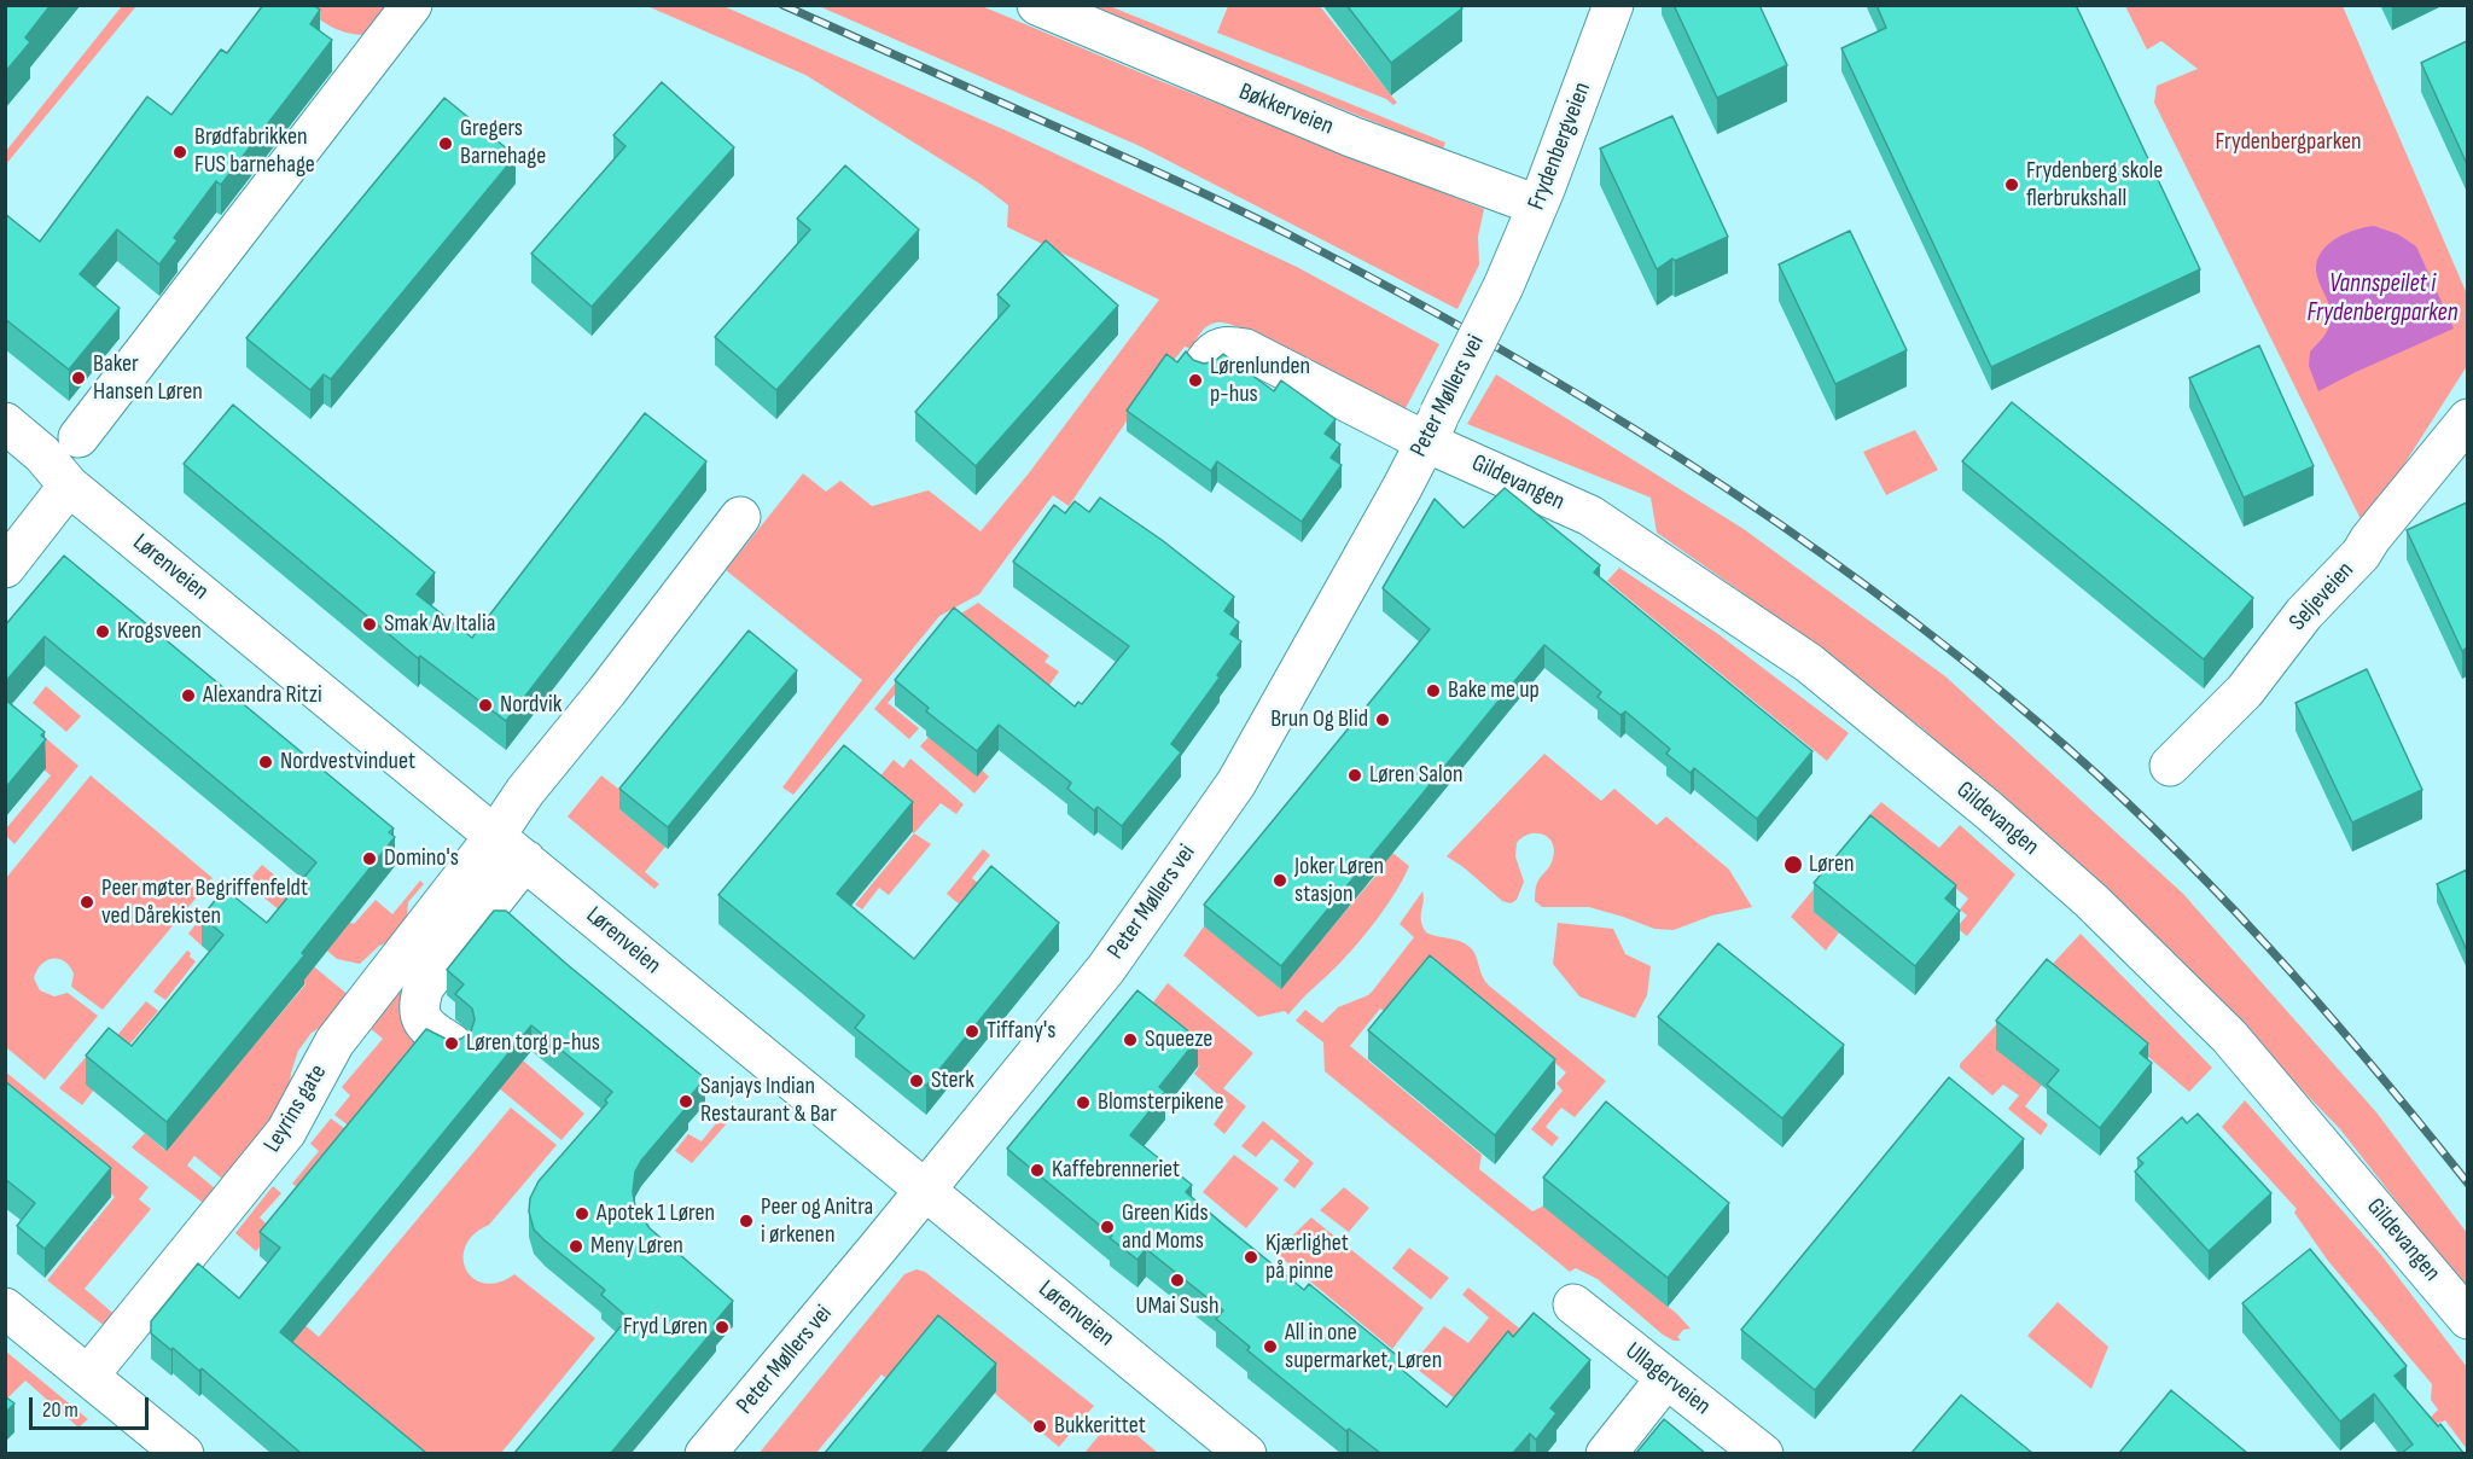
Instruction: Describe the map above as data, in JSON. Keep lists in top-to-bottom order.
{
  "streets": {
    "street": [
      "Bøkkerveien",
      "Frydenbergveien",
      "Peter Møllers vei",
      "Gildevangen",
      "Lørenveien",
      "Seljeveien",
      "Leyrins gate",
      "Ullagerveien"
    ]
  },
  "crossings": [
    ["Bøkkerveien", "Frydenbergveien"],
    ["Frydenbergveien", "Peter Møllers vei"],
    ["Peter Møllers vei", "Gildevangen"],
    ["Peter Møllers vei", "Lørenveien"],
    ["Lørenveien", "Leyrins gate"]
  ],
  "water": ["Vannspeilet i Frydenbergparken"],
  "parks": ["Frydenbergparken"],
  "places": [
    "Gregers Barnehage",
    "Brødfabrikken FUS barnehage",
    "Frydenberg skole flerbrukshall",
    "Baker Hansen Løren",
    "Lørenlunden p-hus",
    "Smak Av Italia",
    "Krogsveen",
    "Bake me up",
    "Alexandra Ritzi",
    "Nordvik",
    "Brun Og Blid",
    "Nordvestvinduet",
    "Løren Salon",
    "Domino's",
    "Løren",
    "Joker Løren stasjon",
    "Peer møter Begriffenfeldt ved Dårekisten",
    "Tiffany's",
    "Squeeze",
    "Løren torg p-hus",
    "Sterk",
    "Sanjays Indian Restaurant & Bar",
    "Blomsterpikene",
    "Kaffebrenneriet",
    "Apotek 1 Løren",
    "Peer og Anitra i ørkenen",
    "Green Kids and Moms",
    "Meny Løren",
    "Kjærlighet på pinne",
    "UMai Sush",
    "Fryd Løren",
    "All in one supermarket, Løren",
    "Bukkerittet"
  ],
  "scale_bar": "20 m"
}
